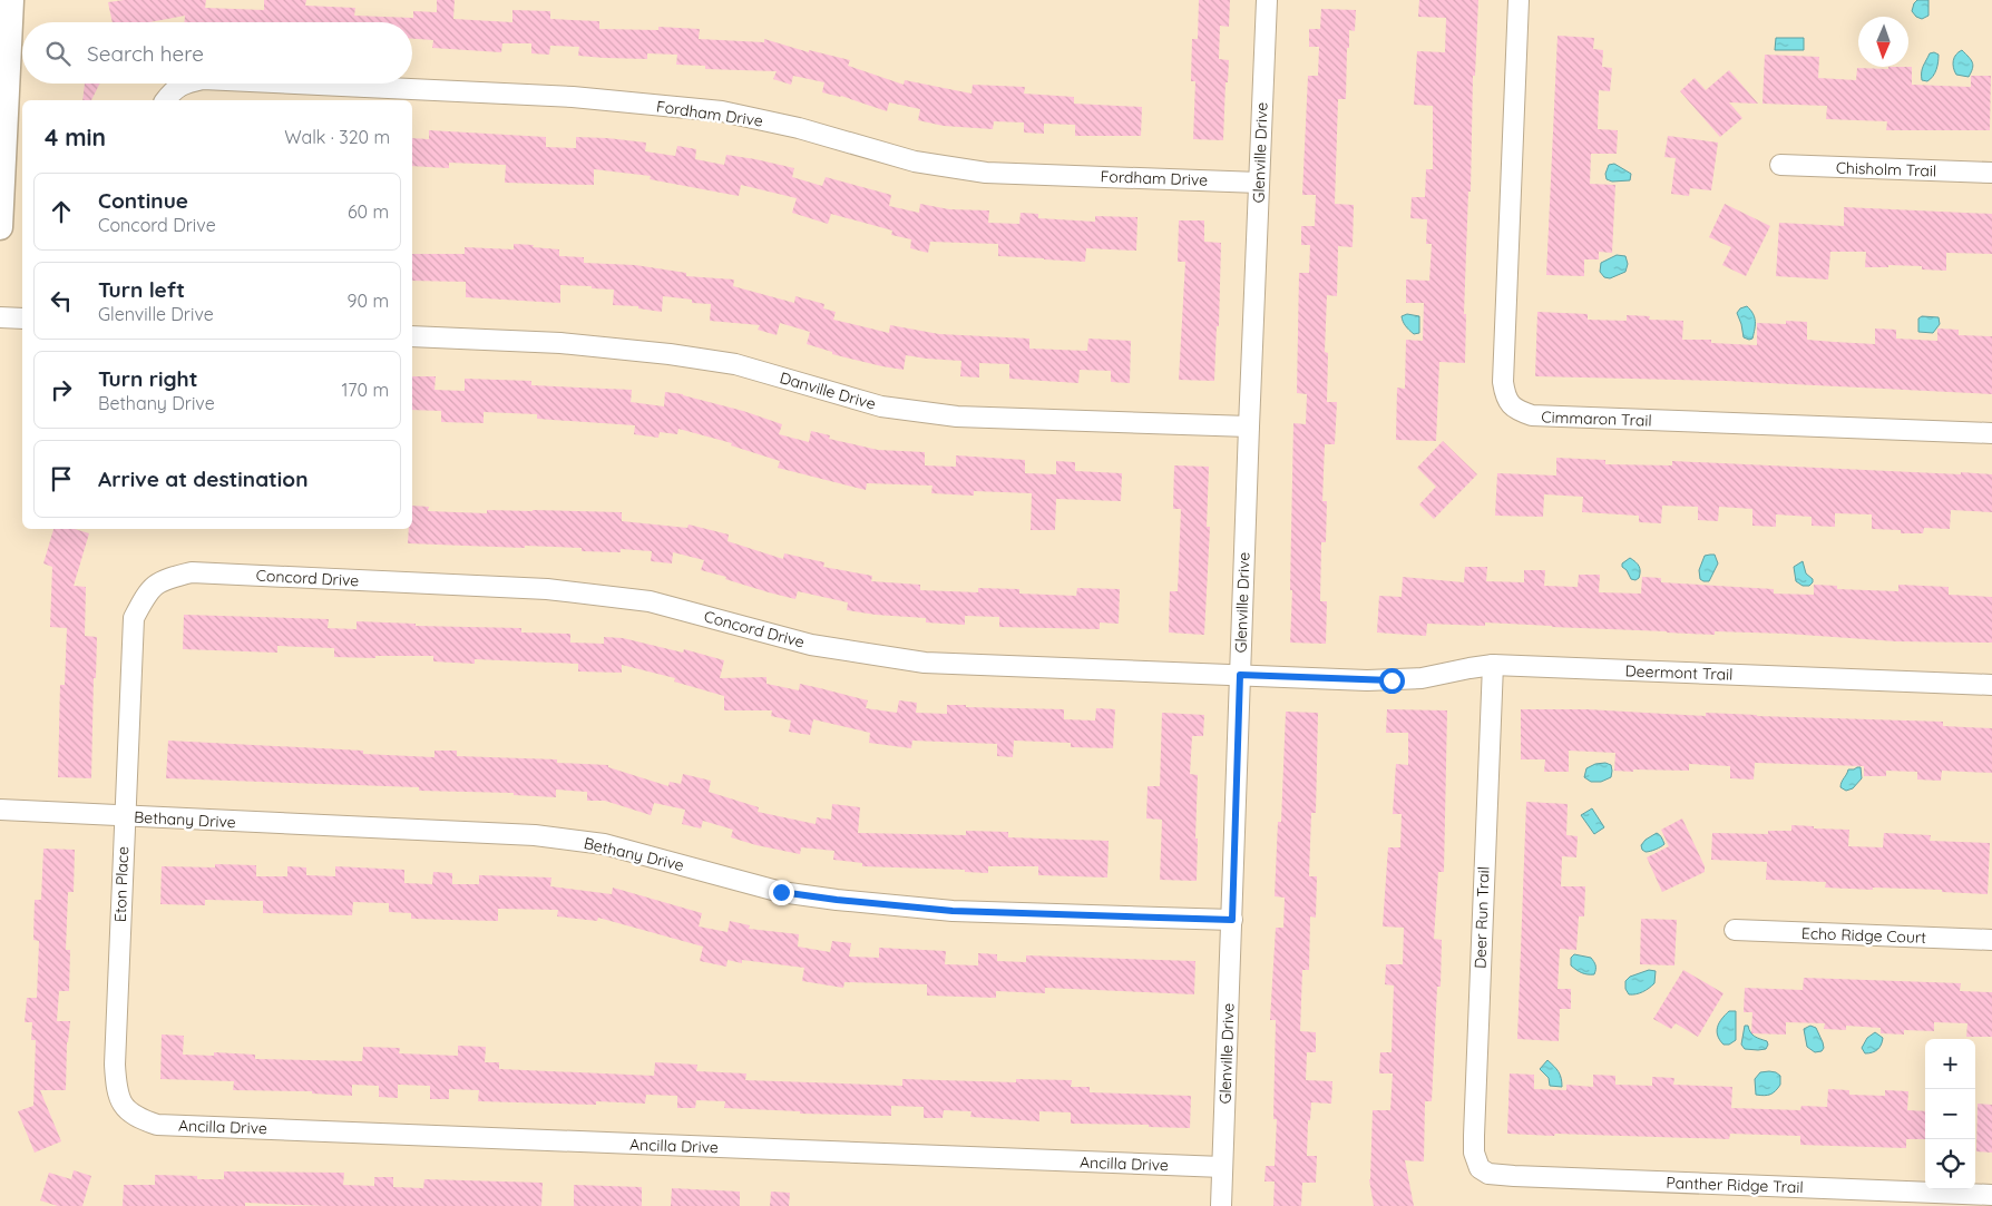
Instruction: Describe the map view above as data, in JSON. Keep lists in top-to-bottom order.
{
  "streets": {
    "street": [
      "Fordham Drive",
      "Glenville Drive",
      "Chisholm Trail",
      "Danville Drive",
      "Cimmaron Trail",
      "Concord Drive",
      "Deermont Trail",
      "Bethany Drive",
      "Eton Place",
      "Deer Run Trail",
      "Echo Ridge Court",
      "Ancilla Drive",
      "Panther Ridge Trail"
    ]
  },
  "crossings": [
    ["Fordham Drive", "Glenville Drive"],
    ["Glenville Drive", "Danville Drive"],
    ["Glenville Drive", "Concord Drive"],
    ["Glenville Drive", "Bethany Drive"],
    ["Glenville Drive", "Ancilla Drive"],
    ["Concord Drive", "Deermont Trail"],
    ["Concord Drive", "Eton Place"],
    ["Deermont Trail", "Deer Run Trail"],
    ["Bethany Drive", "Eton Place"],
    ["Eton Place", "Ancilla Drive"],
    ["Deer Run Trail", "Panther Ridge Trail"]
  ],
  "north": "bottom",
  "page": {
    "search": "Search here",
    "heading": ["4 min", "Walk · 320 m"],
    "list": [
      ["Continue", "Concord Drive", "60 m"],
      ["Turn left", "Glenville Drive", "90 m"],
      ["Turn right", "Bethany Drive", "170 m"],
      "Arrive at destination"
    ],
    "map_buttons": ["+", "−"]
  }
}
